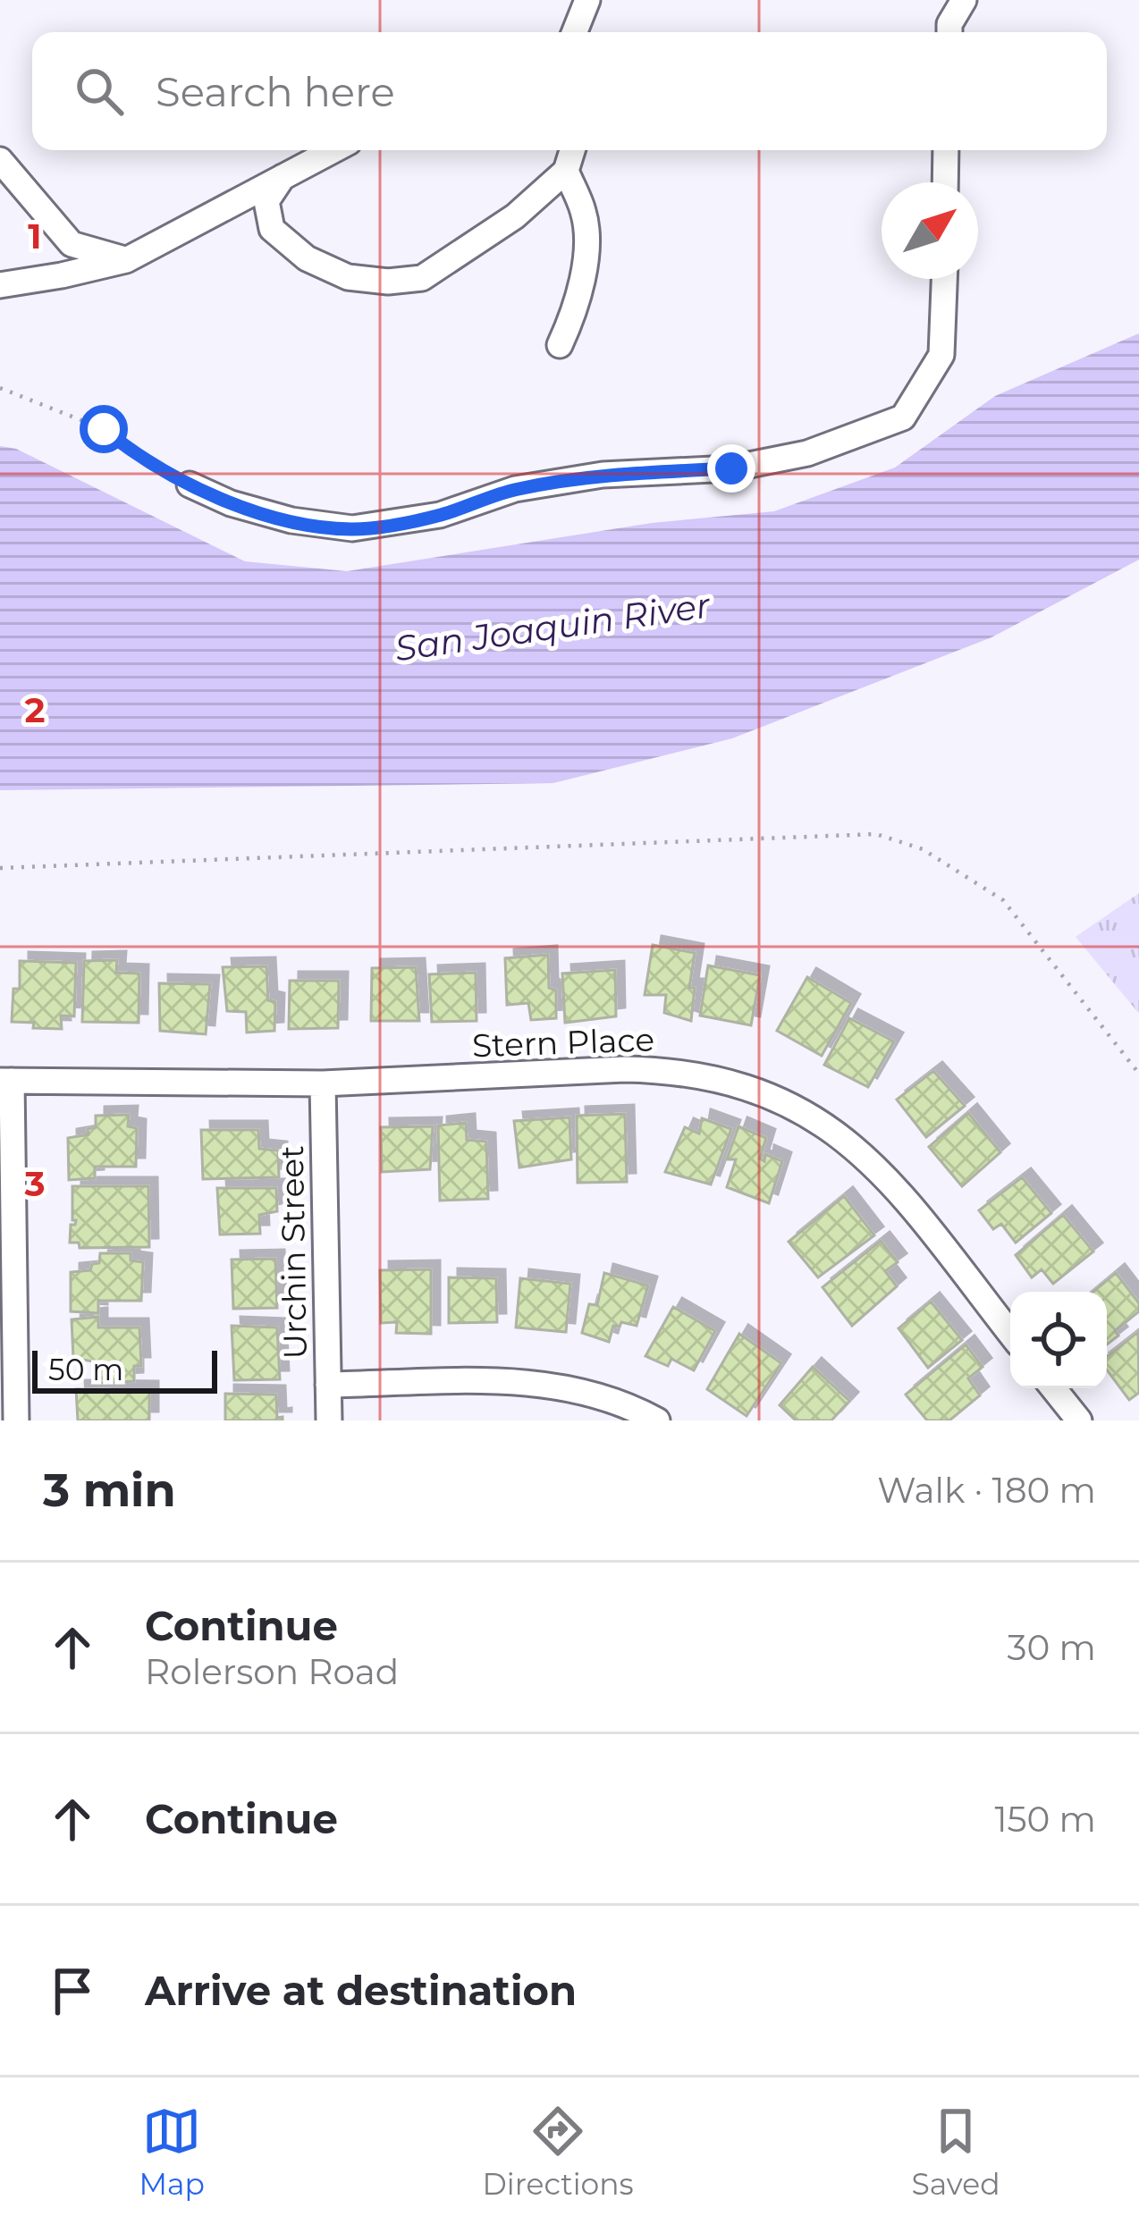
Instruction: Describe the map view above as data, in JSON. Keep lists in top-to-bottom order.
{
  "streets": {
    "street": ["Stern Place", "Urchin Street"]
  },
  "crossings": [
    ["Stern Place", "Urchin Street"]
  ],
  "water": ["San Joaquin River"],
  "scale_bar": "50 m",
  "north": "top right",
  "page": {
    "search": "Search here",
    "scale": "50 m",
    "heading": ["3 min", "Walk · 180 m"],
    "list": [
      ["Continue", "Rolerson Road", "30 m"],
      ["Continue", "150 m"],
      "Arrive at destination"
    ],
    "nav": ["Map", "Directions", "Saved"]
  },
  "grid": {
    "rows": ["1", "2", "3"]
  }
}
